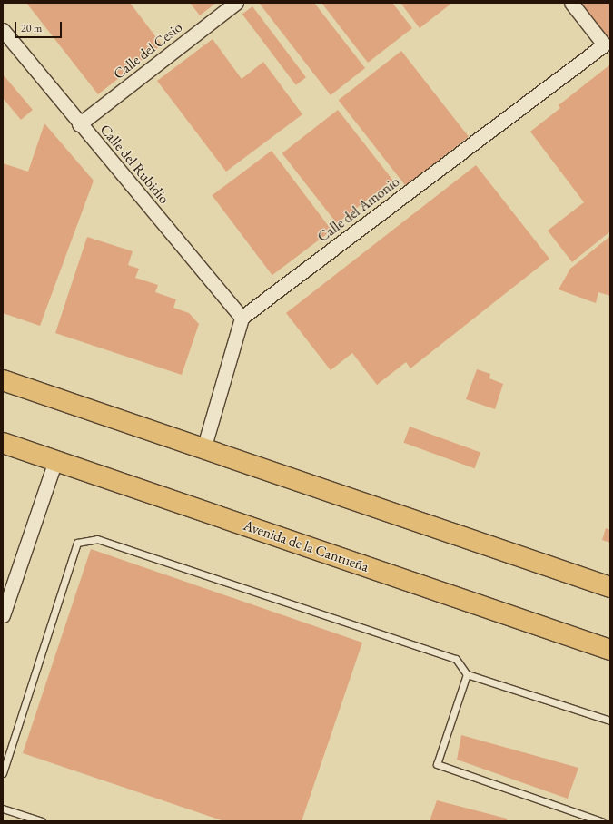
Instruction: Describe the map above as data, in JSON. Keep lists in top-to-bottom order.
{
  "streets": {
    "main road": ["Avenida de la Cantueña"],
    "street": ["Calle del Cesio", "Calle del Rubidio", "Calle del Amonio"]
  },
  "crossings": [
    ["Calle del Cesio", "Calle del Rubidio"],
    ["Calle del Rubidio", "Calle del Amonio"]
  ],
  "scale_bar": "20 m"
}
